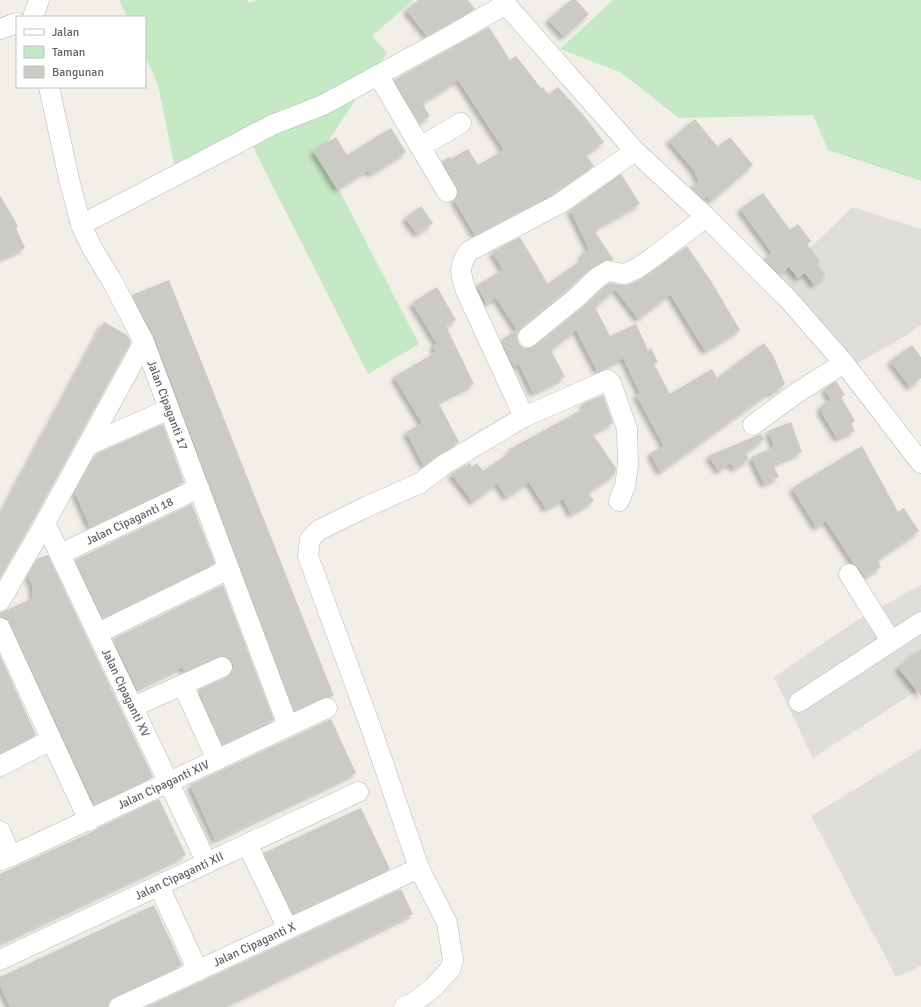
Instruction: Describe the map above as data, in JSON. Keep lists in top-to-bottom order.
{
  "streets": {
    "street": [
      "Jalan Cipaganti 17",
      "Jalan Cipaganti 18",
      "Jalan Cipaganti XV",
      "Jalan Cipaganti XIV",
      "Jalan Cipaganti XII",
      "Jalan Cipaganti X"
    ]
  },
  "crossings": [
    ["Jalan Cipaganti 17", "Jalan Cipaganti 18"],
    ["Jalan Cipaganti 17", "Jalan Cipaganti XIV"],
    ["Jalan Cipaganti 18", "Jalan Cipaganti XV"],
    ["Jalan Cipaganti XV", "Jalan Cipaganti XIV"],
    ["Jalan Cipaganti XV", "Jalan Cipaganti XII"]
  ],
  "legend": ["Jalan", "Taman", "Bangunan"]
}
